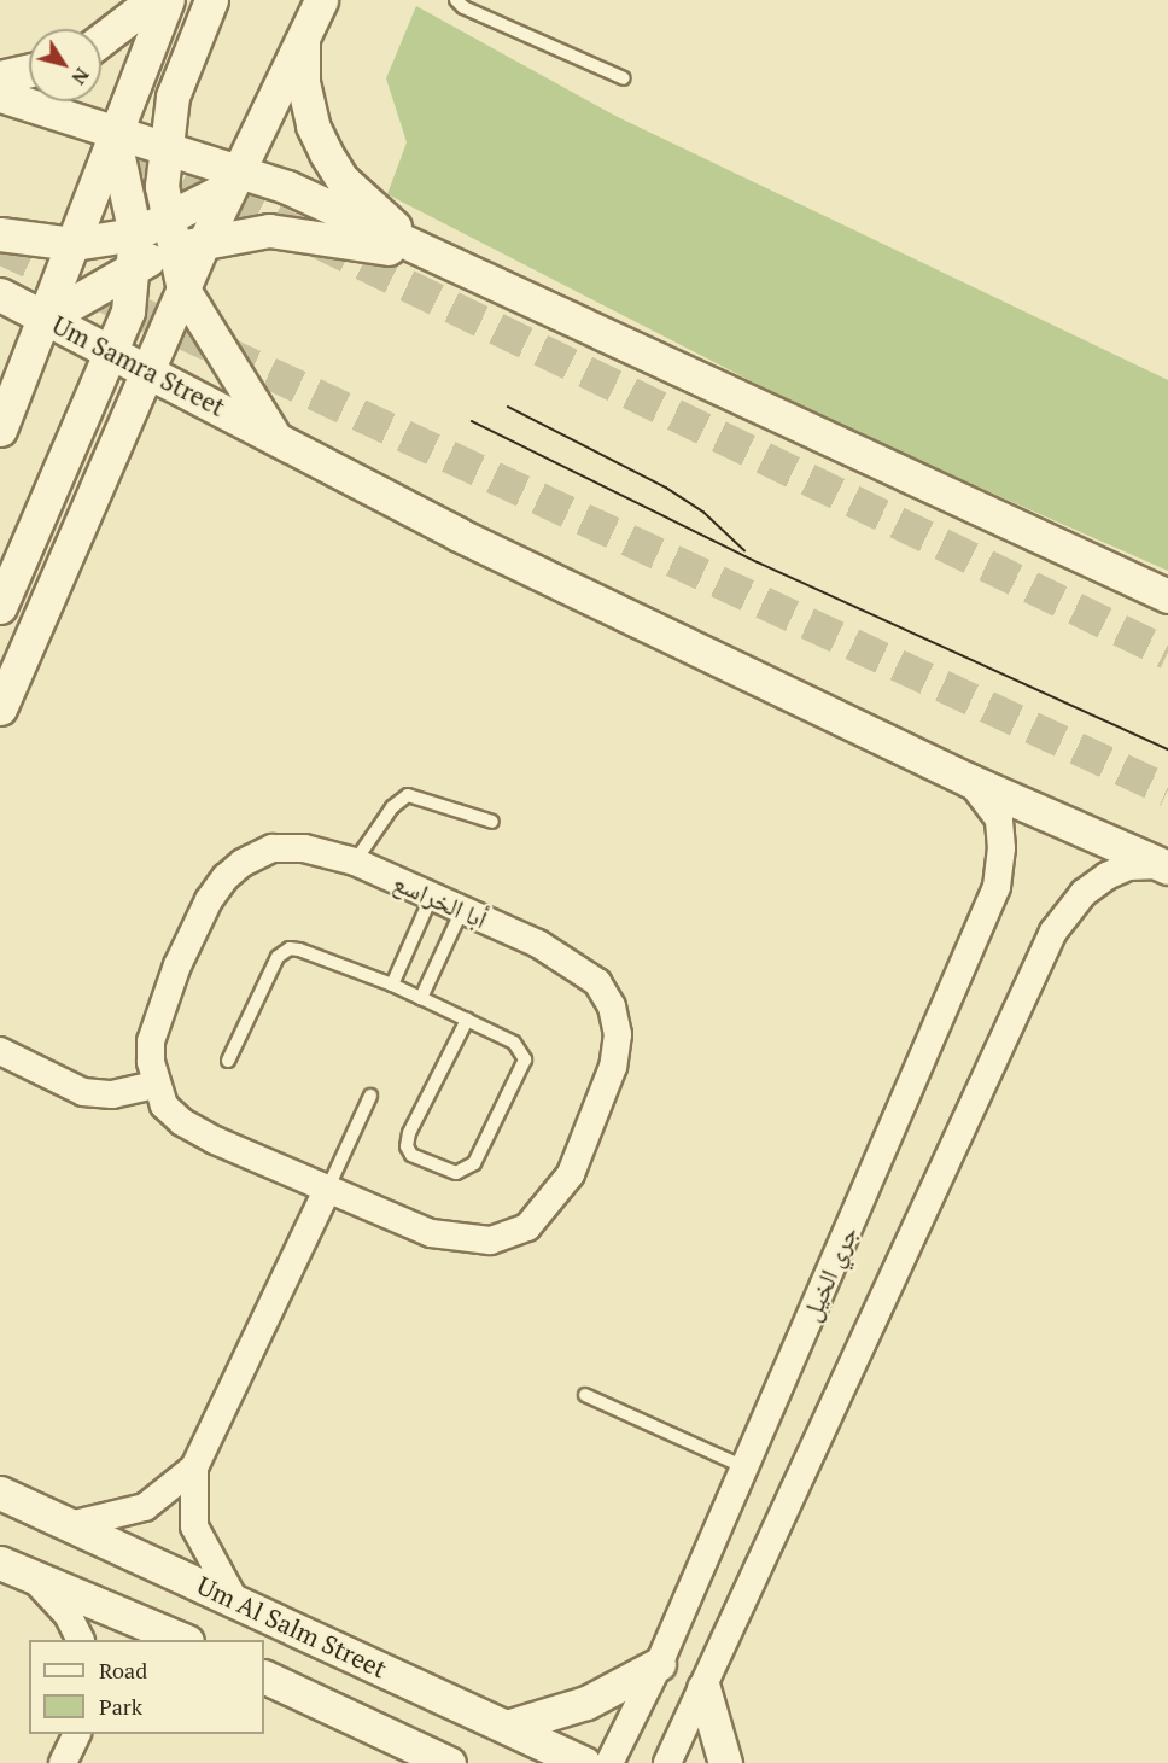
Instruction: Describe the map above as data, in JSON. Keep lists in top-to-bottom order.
{
  "streets": {
    "street": [
      "Um Samra Street",
      "أبا الخراسع",
      "جري الخيل",
      "Um Al Salm Street"
    ]
  },
  "crossings": [
    ["Um Samra Street", "جري الخيل"]
  ],
  "legend": ["Road", "Park"],
  "north": "bottom right"
}
